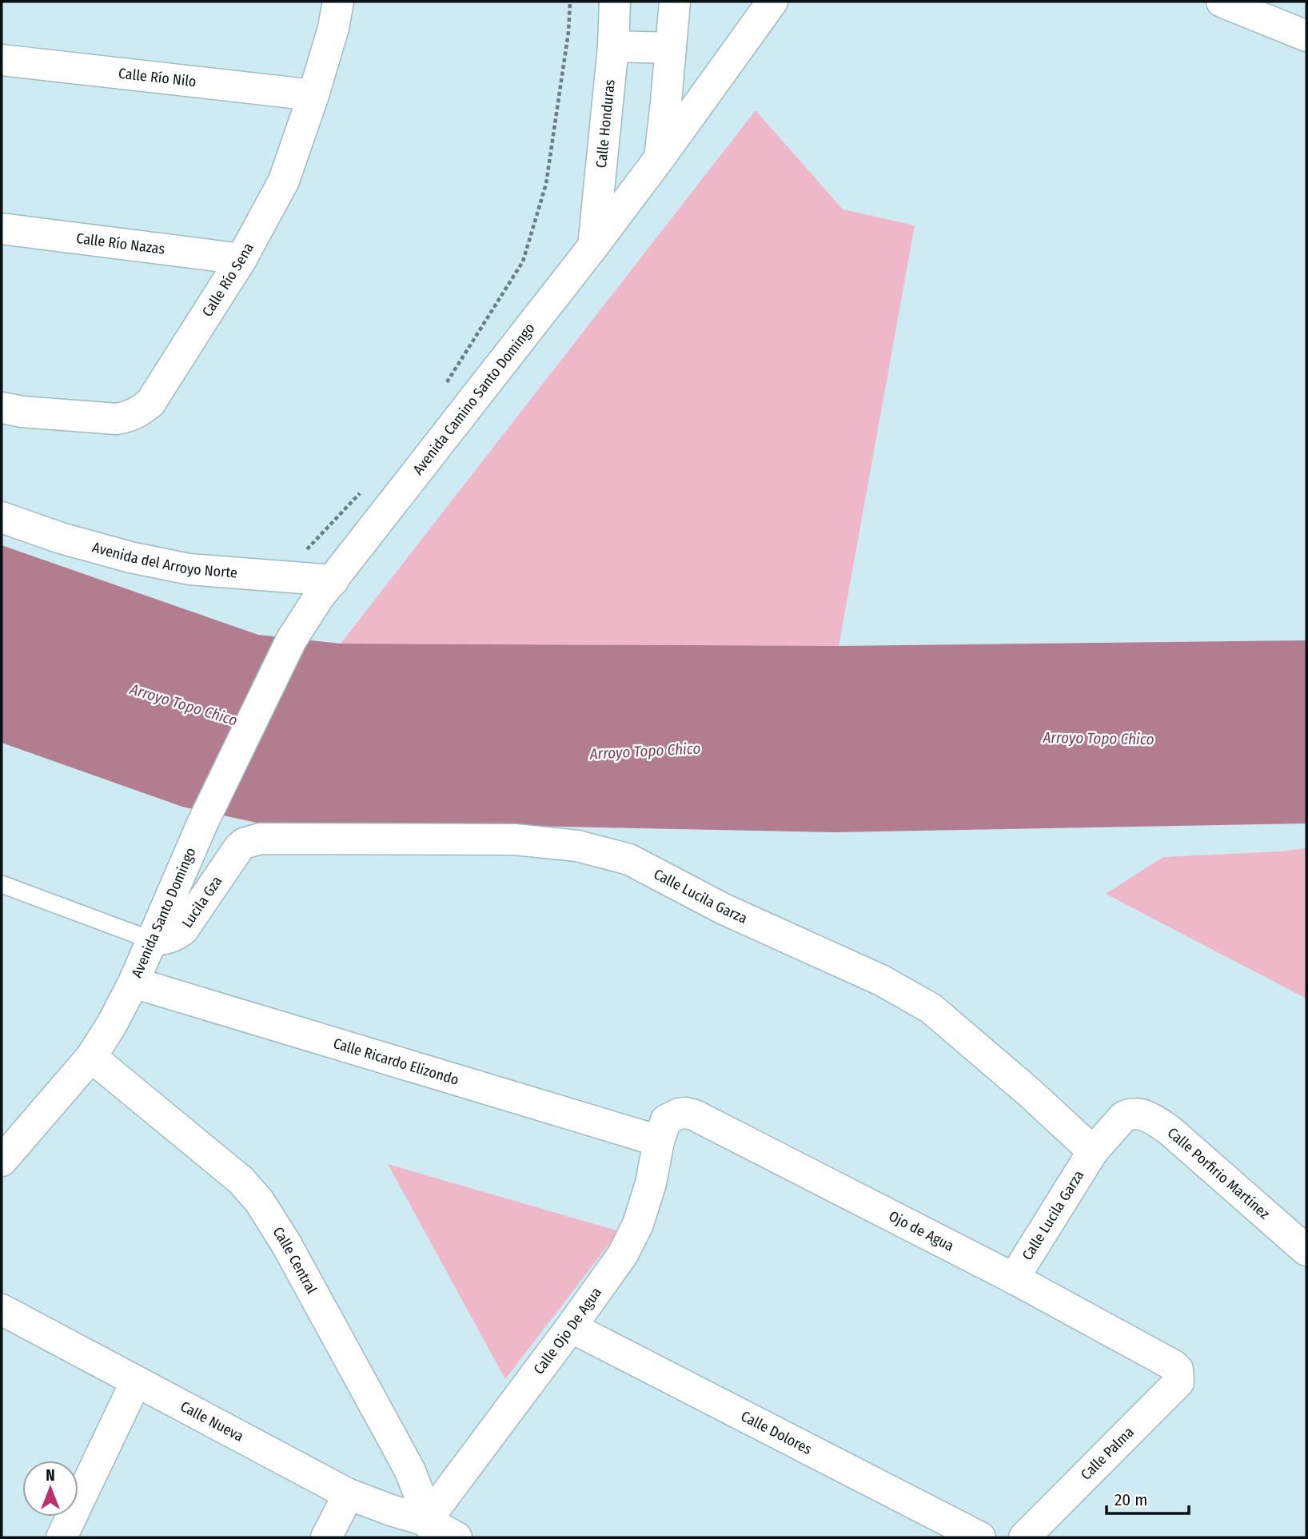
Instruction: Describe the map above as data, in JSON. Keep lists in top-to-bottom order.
{
  "streets": {
    "street": [
      "Calle Río Nilo",
      "Calle Honduras",
      "Calle Río Nazas",
      "Calle Río Sena",
      "Avenida Camino Santo Domingo",
      "Avenida del Arroyo Norte",
      "Calle Lucila Garza",
      "Lucila Gza",
      "Avenida Santo Domingo",
      "Calle Ricardo Elizondo",
      "Calle Porfirio Martínez",
      "Ojo de Agua",
      "Calle Central",
      "Calle Ojo De Agua",
      "Calle Nueva",
      "Calle Dolores",
      "Calle Palma"
    ]
  },
  "crossings": [
    ["Calle Río Nilo", "Calle Río Sena"],
    ["Calle Honduras", "Avenida Camino Santo Domingo"],
    ["Calle Río Nazas", "Calle Río Sena"],
    ["Avenida Camino Santo Domingo", "Avenida del Arroyo Norte"],
    ["Avenida Camino Santo Domingo", "Avenida Santo Domingo"],
    ["Calle Lucila Garza", "Lucila Gza"],
    ["Calle Lucila Garza", "Calle Porfirio Martínez"],
    ["Calle Lucila Garza", "Ojo de Agua"],
    ["Lucila Gza", "Avenida Santo Domingo"],
    ["Avenida Santo Domingo", "Calle Ricardo Elizondo"],
    ["Avenida Santo Domingo", "Calle Central"],
    ["Calle Ricardo Elizondo", "Ojo de Agua"],
    ["Calle Ricardo Elizondo", "Calle Ojo De Agua"],
    ["Ojo de Agua", "Calle Ojo De Agua"],
    ["Ojo de Agua", "Calle Palma"],
    ["Calle Central", "Calle Ojo De Agua"],
    ["Calle Central", "Calle Nueva"],
    ["Calle Ojo De Agua", "Calle Nueva"],
    ["Calle Ojo De Agua", "Calle Dolores"]
  ],
  "water": ["Arroyo Topo Chico"],
  "scale_bar": "20 m",
  "north": "top"
}
